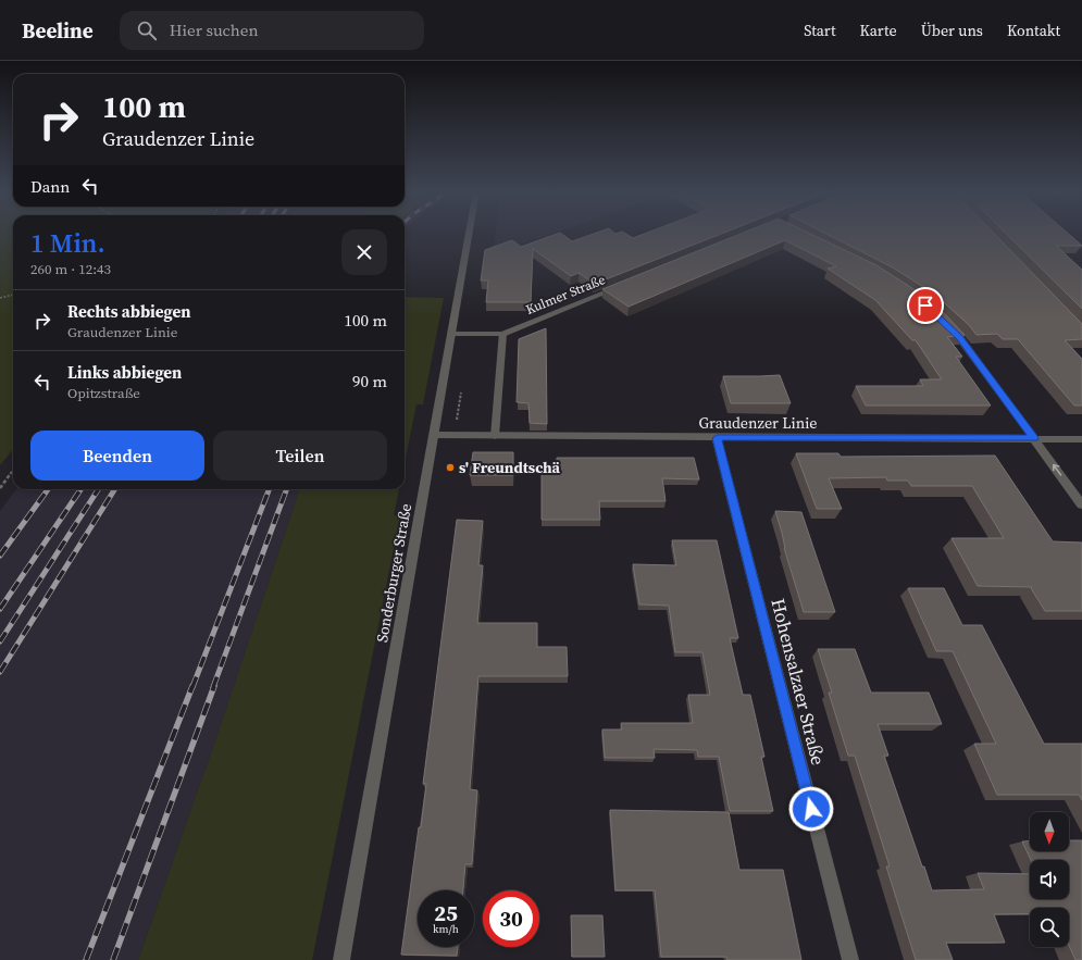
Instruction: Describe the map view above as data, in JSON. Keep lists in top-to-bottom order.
{
  "streets": {
    "street": [
      "Kulmer Straße",
      "Graudenzer Linie",
      "Sonderburger Straße",
      "Hohensalzaer Straße"
    ]
  },
  "crossings": [
    ["Kulmer Straße", "Sonderburger Straße"],
    ["Graudenzer Linie", "Sonderburger Straße"],
    ["Graudenzer Linie", "Hohensalzaer Straße"]
  ],
  "places": ["s' Freundtschä"],
  "north": "bottom",
  "page": {
    "header": "Beeline",
    "search": "Hier suchen",
    "nav": [
      "Start",
      "Karte",
      "Über uns",
      "Kontakt"
    ],
    "turn": ["100 m", "Graudenzer Linie"],
    "then": "Dann",
    "heading": ["1 Min.", "260 m · 12:43"],
    "list": [
      {
        "name": "Rechts abbiegen",
        "note": "Graudenzer Linie",
        "value": "100 m"
      },
      {
        "name": "Links abbiegen",
        "note": "Opitzstraße",
        "value": "90 m"
      }
    ],
    "buttons": ["Beenden", "Teilen"],
    "speed": "25 km/h",
    "limit": "30"
  }
}
